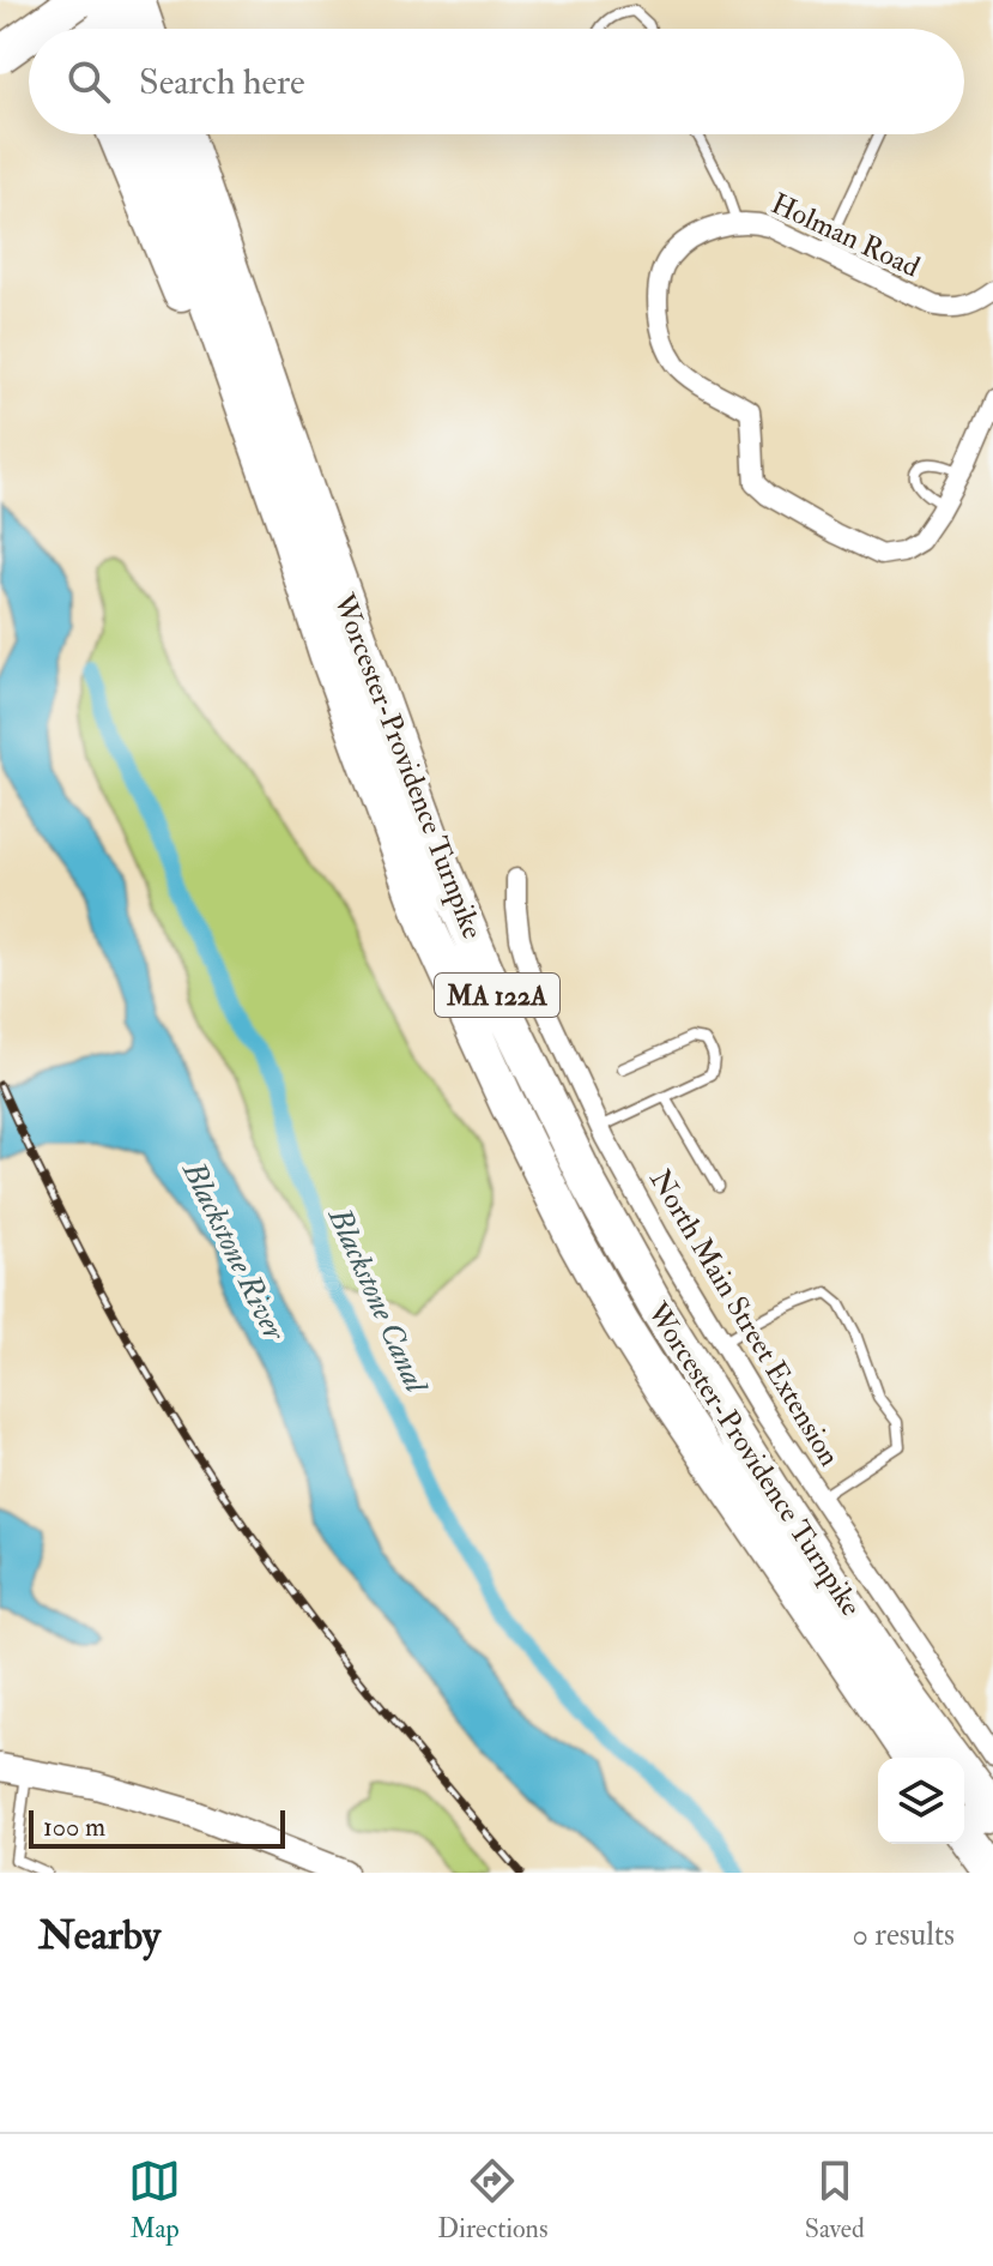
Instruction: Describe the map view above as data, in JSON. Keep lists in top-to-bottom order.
{
  "streets": {
    "highway": ["Worcester-Providence Turnpike", "MA 122A"],
    "street": ["Holman Road", "North Main Street Extension"]
  },
  "water": ["Blackstone River", "Blackstone Canal"],
  "scale_bar": "100 m",
  "page": {
    "search": "Search here",
    "scale": "100 m",
    "heading": ["Nearby", "0 results"],
    "nav": ["Map", "Directions", "Saved"]
  }
}
